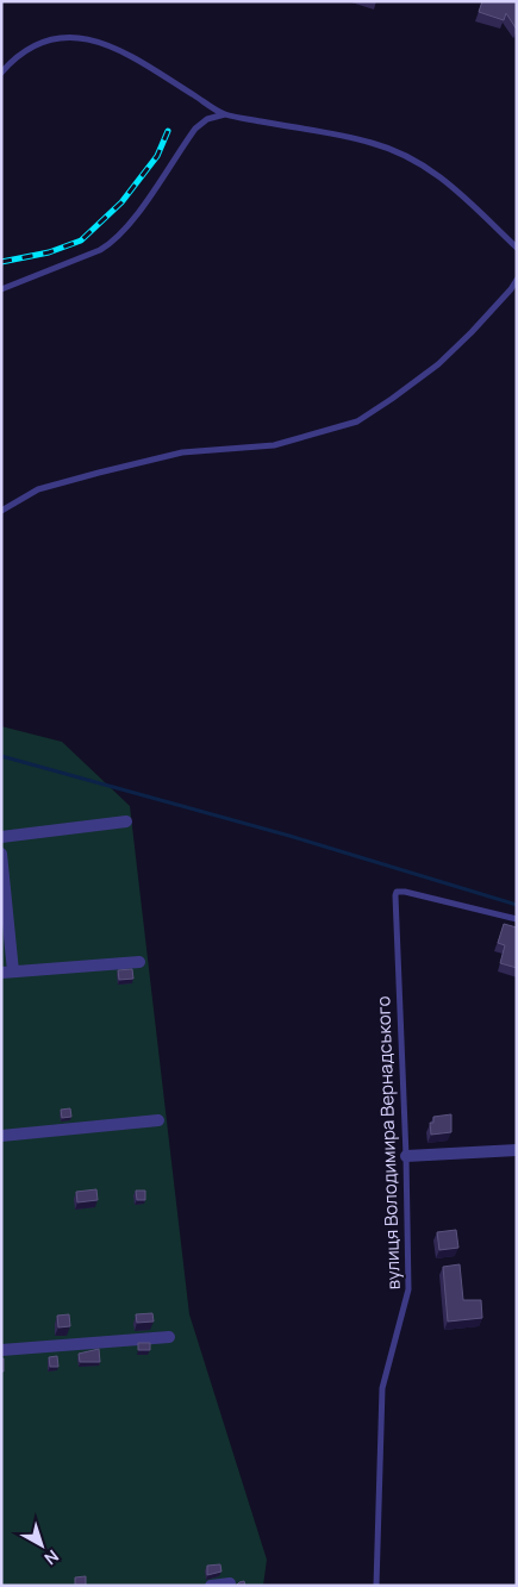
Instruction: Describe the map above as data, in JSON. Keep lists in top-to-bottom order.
{
  "streets": {
    "lane": ["вулиця Володимира Вернадського"]
  },
  "north": "bottom right"
}
